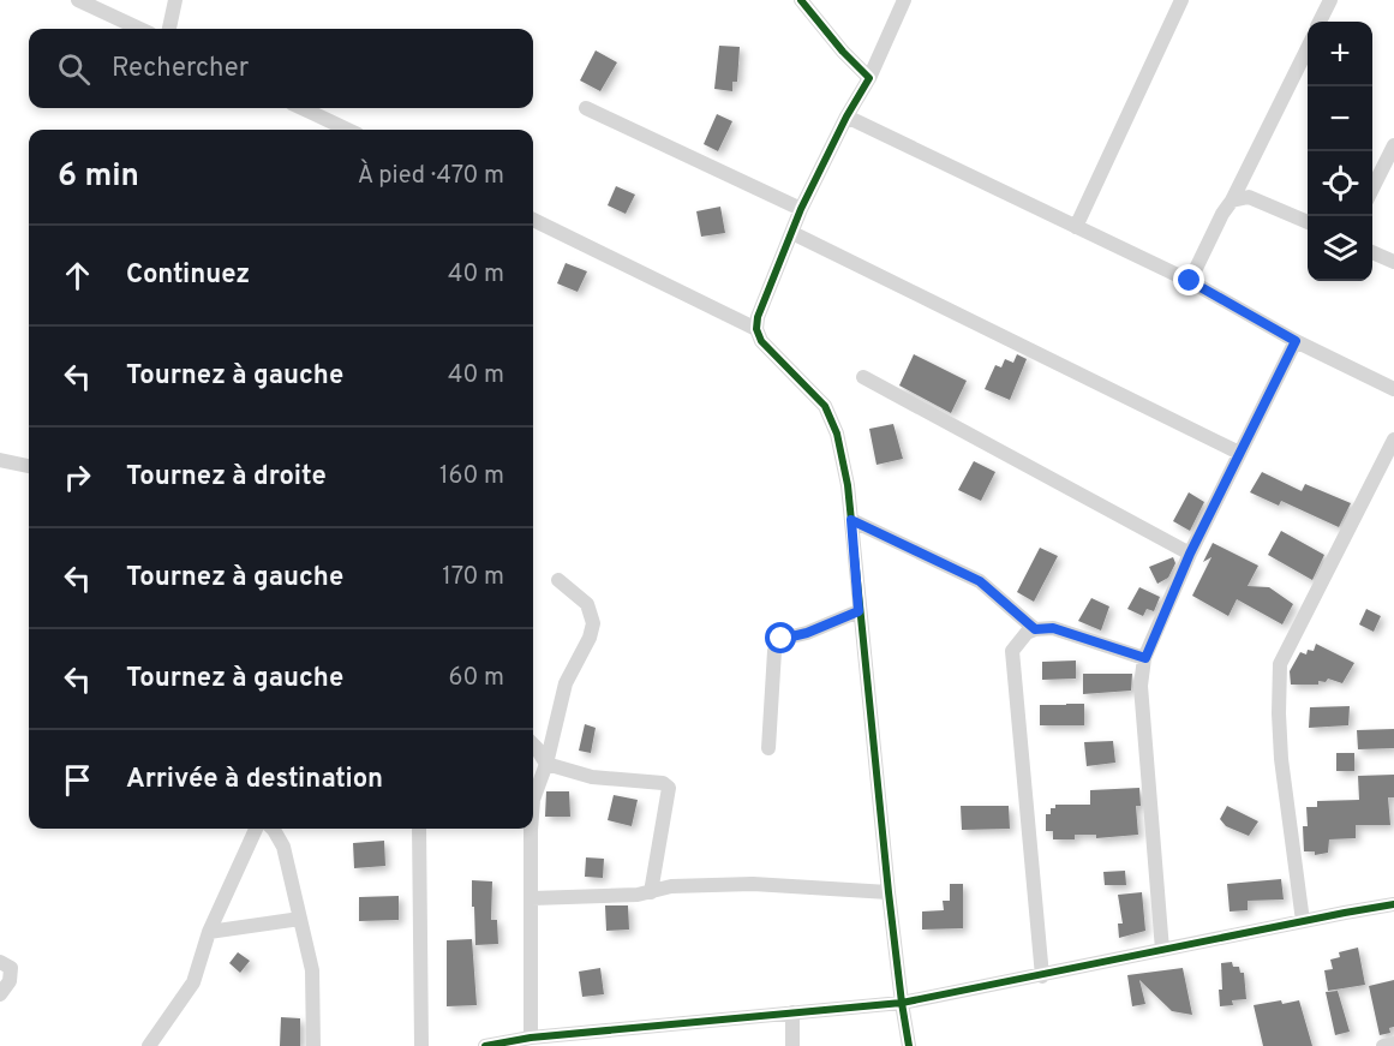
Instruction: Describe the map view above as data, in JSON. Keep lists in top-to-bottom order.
{
  "page": {
    "map_buttons": ["+", "−"],
    "search": "Rechercher",
    "heading": ["6 min", "À pied · 470 m"],
    "list": [
      ["Continuez", "40 m"],
      ["Tournez à gauche", "40 m"],
      ["Tournez à droite", "160 m"],
      ["Tournez à gauche", "170 m"],
      ["Tournez à gauche", "60 m"],
      "Arrivée à destination"
    ]
  }
}
